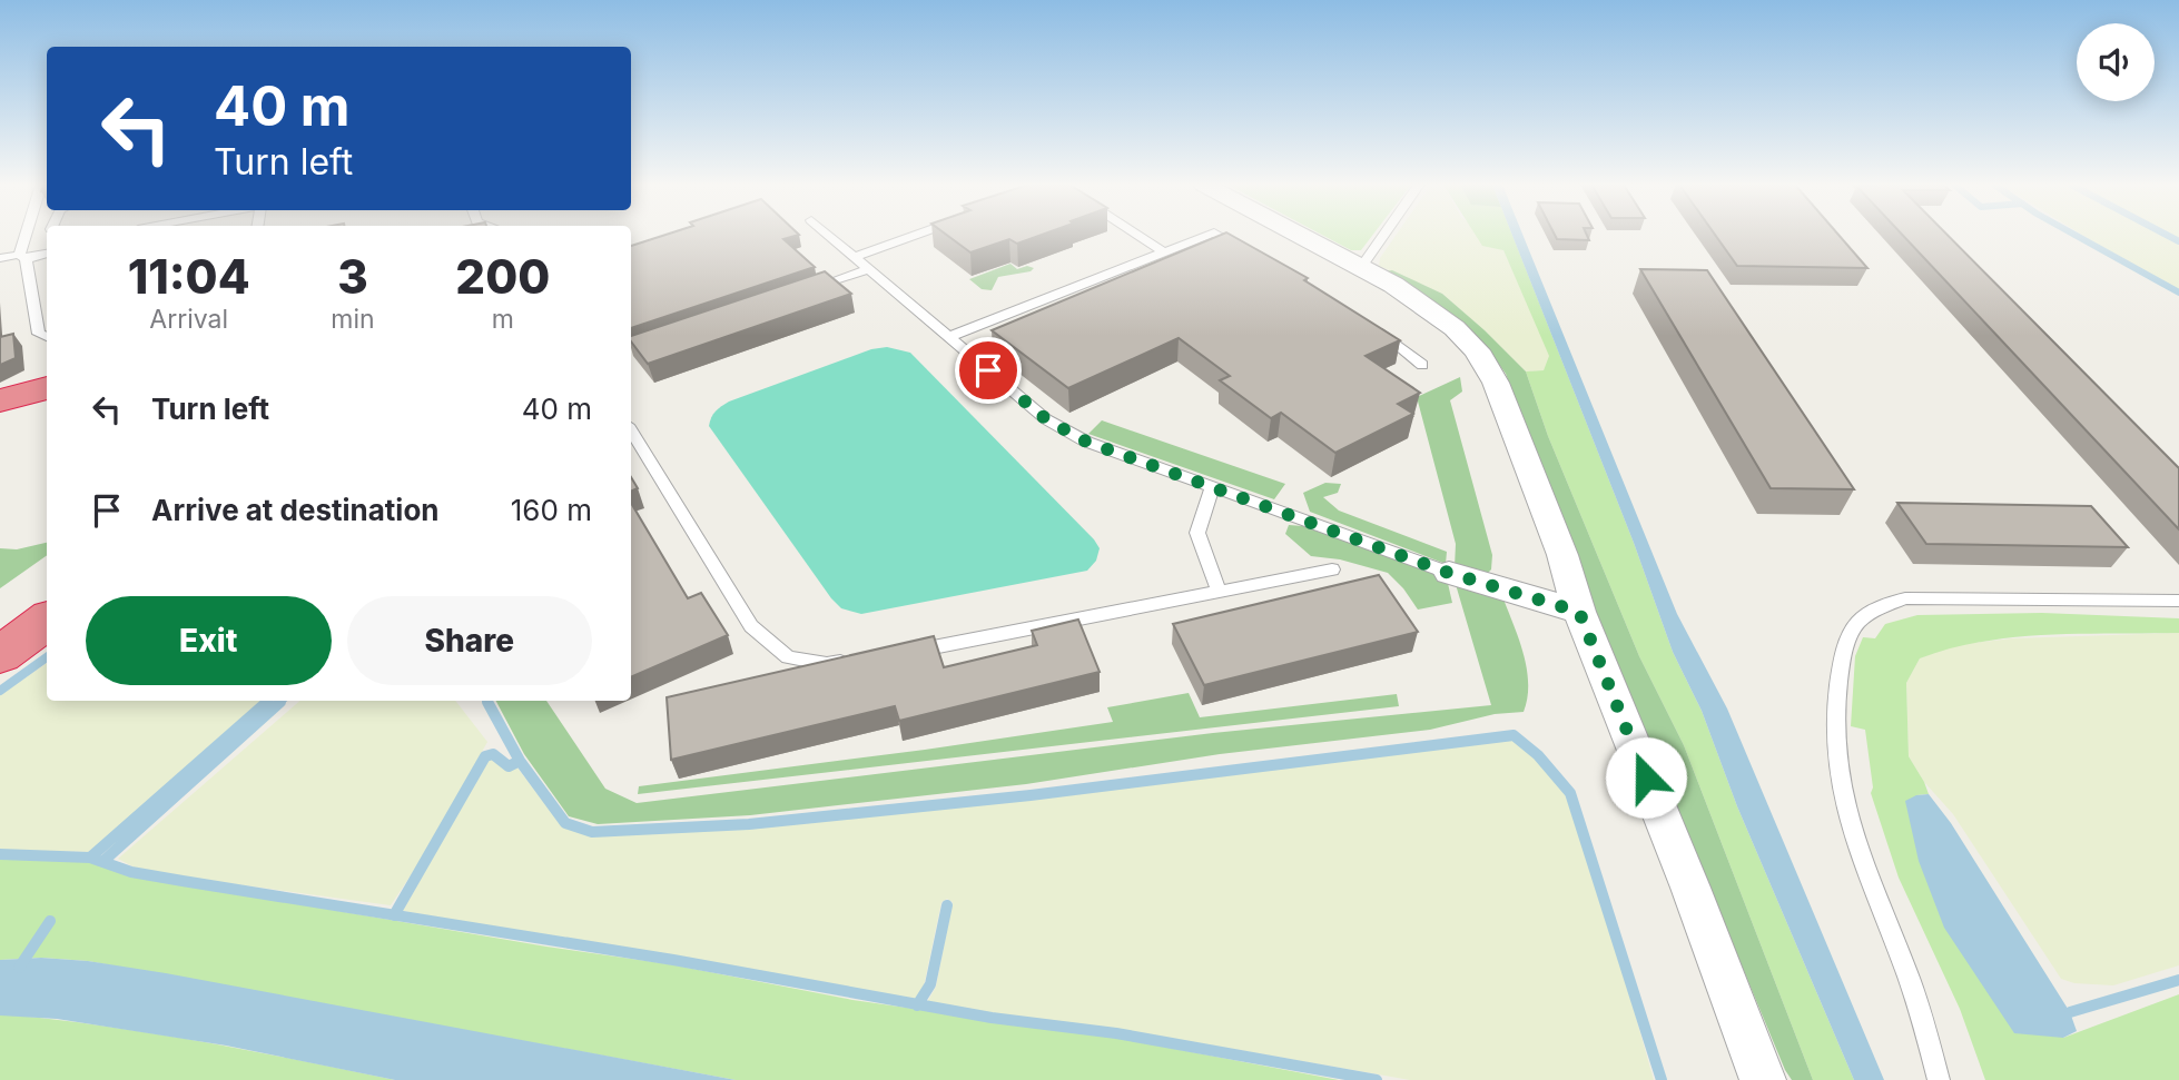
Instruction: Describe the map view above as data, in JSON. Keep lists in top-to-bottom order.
{
  "page": {
    "turn": ["40 m", "Turn left"],
    "eta": [
      "11:04",
      "Arrival",
      "3",
      "min",
      "200",
      "m"
    ],
    "list": [
      {
        "name": "Turn left",
        "value": "40 m"
      },
      {
        "name": "Arrive at destination",
        "value": "160 m"
      }
    ],
    "buttons": ["Exit", "Share"]
  }
}
